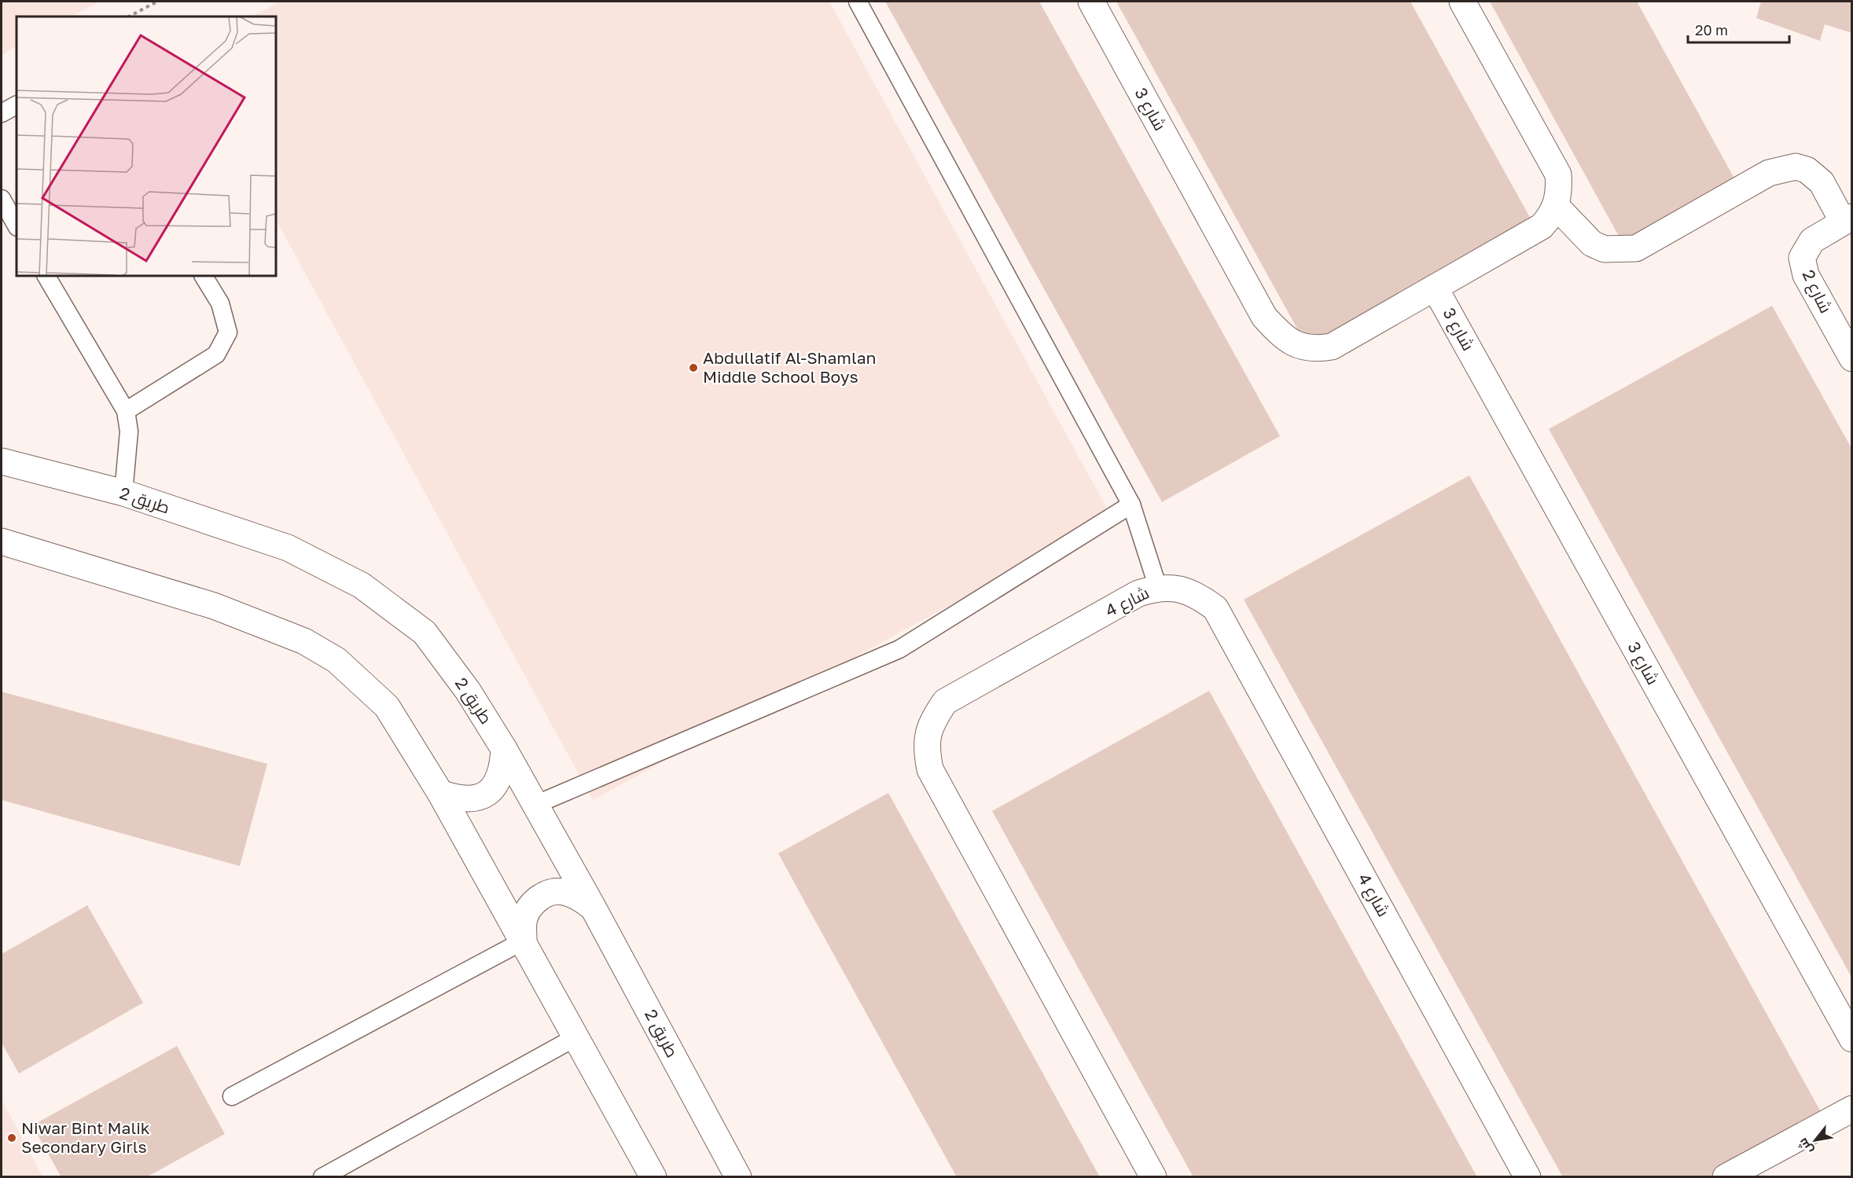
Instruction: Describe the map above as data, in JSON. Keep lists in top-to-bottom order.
{
  "streets": {
    "street": [
      "شارع 3",
      "شارع 2",
      "طريق 2",
      "شارع 4"
    ]
  },
  "places": ["Abdullatif Al-Shamlan Middle School Boys", "Niwar Bint Malik Secondary Girls"],
  "scale_bar": "20 m",
  "north": "bottom left"
}
